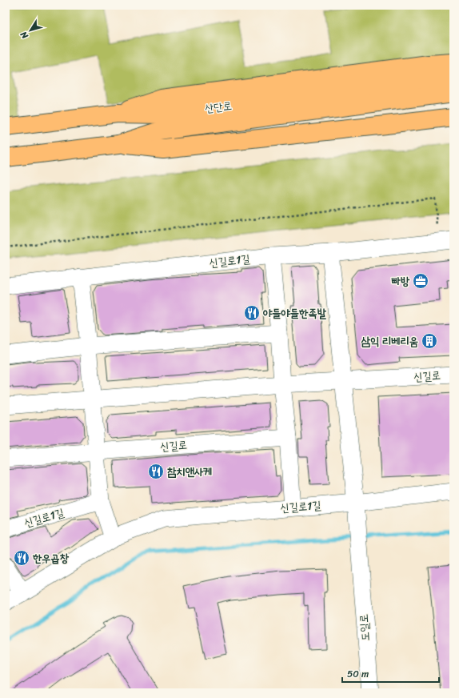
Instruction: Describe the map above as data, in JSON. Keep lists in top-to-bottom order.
{
  "streets": {
    "main road": ["산단로"],
    "street": ["신길로1길", "신길로", "도일로"]
  },
  "crossings": [
    ["신길로1길", "도일로"]
  ],
  "places": {
    "office": ["빠방"],
    "restaurant": ["야들야들한족발", "참치앤사케", "한우곱창"],
    "building": ["삼익 리베리움"]
  },
  "scale_bar": "50 m",
  "north": "bottom left"
}
